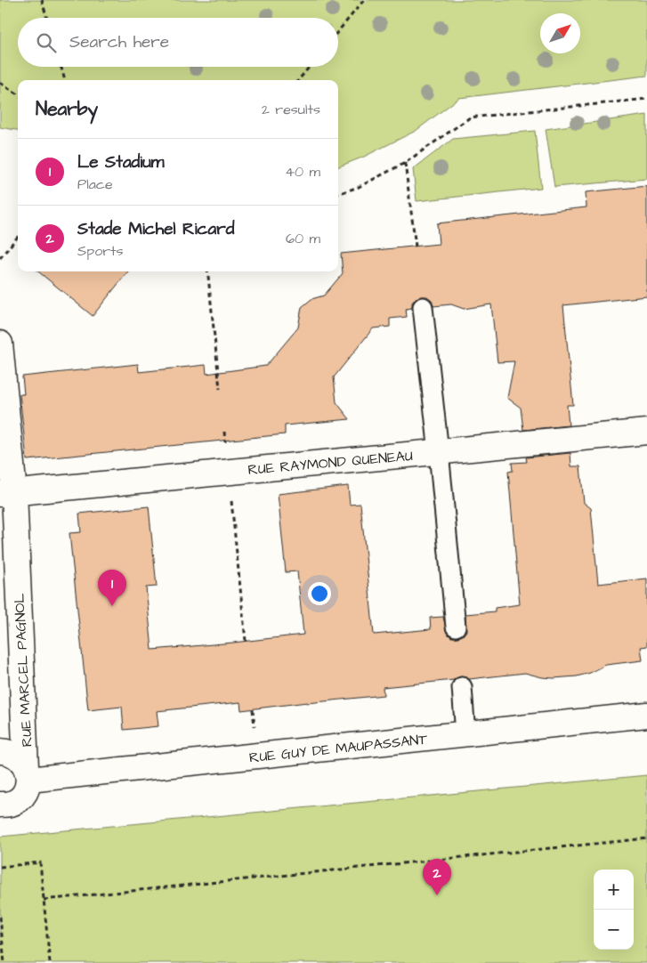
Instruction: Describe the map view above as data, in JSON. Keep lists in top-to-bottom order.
{
  "streets": {
    "street": ["RUE RAYMOND QUENEAU", "RUE MARCEL PAGNOL", "RUE GUY DE MAUPASSANT"]
  },
  "crossings": [
    ["RUE RAYMOND QUENEAU", "RUE MARCEL PAGNOL"],
    ["RUE MARCEL PAGNOL", "RUE GUY DE MAUPASSANT"]
  ],
  "north": "top right",
  "page": {
    "search": "Search here",
    "heading": ["Nearby", "2 results"],
    "list": [
      {
        "mark": "1",
        "name": "Le Stadium",
        "note": "Place",
        "value": "40 m"
      },
      {
        "mark": "2",
        "name": "Stade Michel Ricard",
        "note": "Sports",
        "value": "60 m"
      }
    ],
    "pins": ["1", "2"],
    "map_buttons": ["+", "−"]
  }
}
